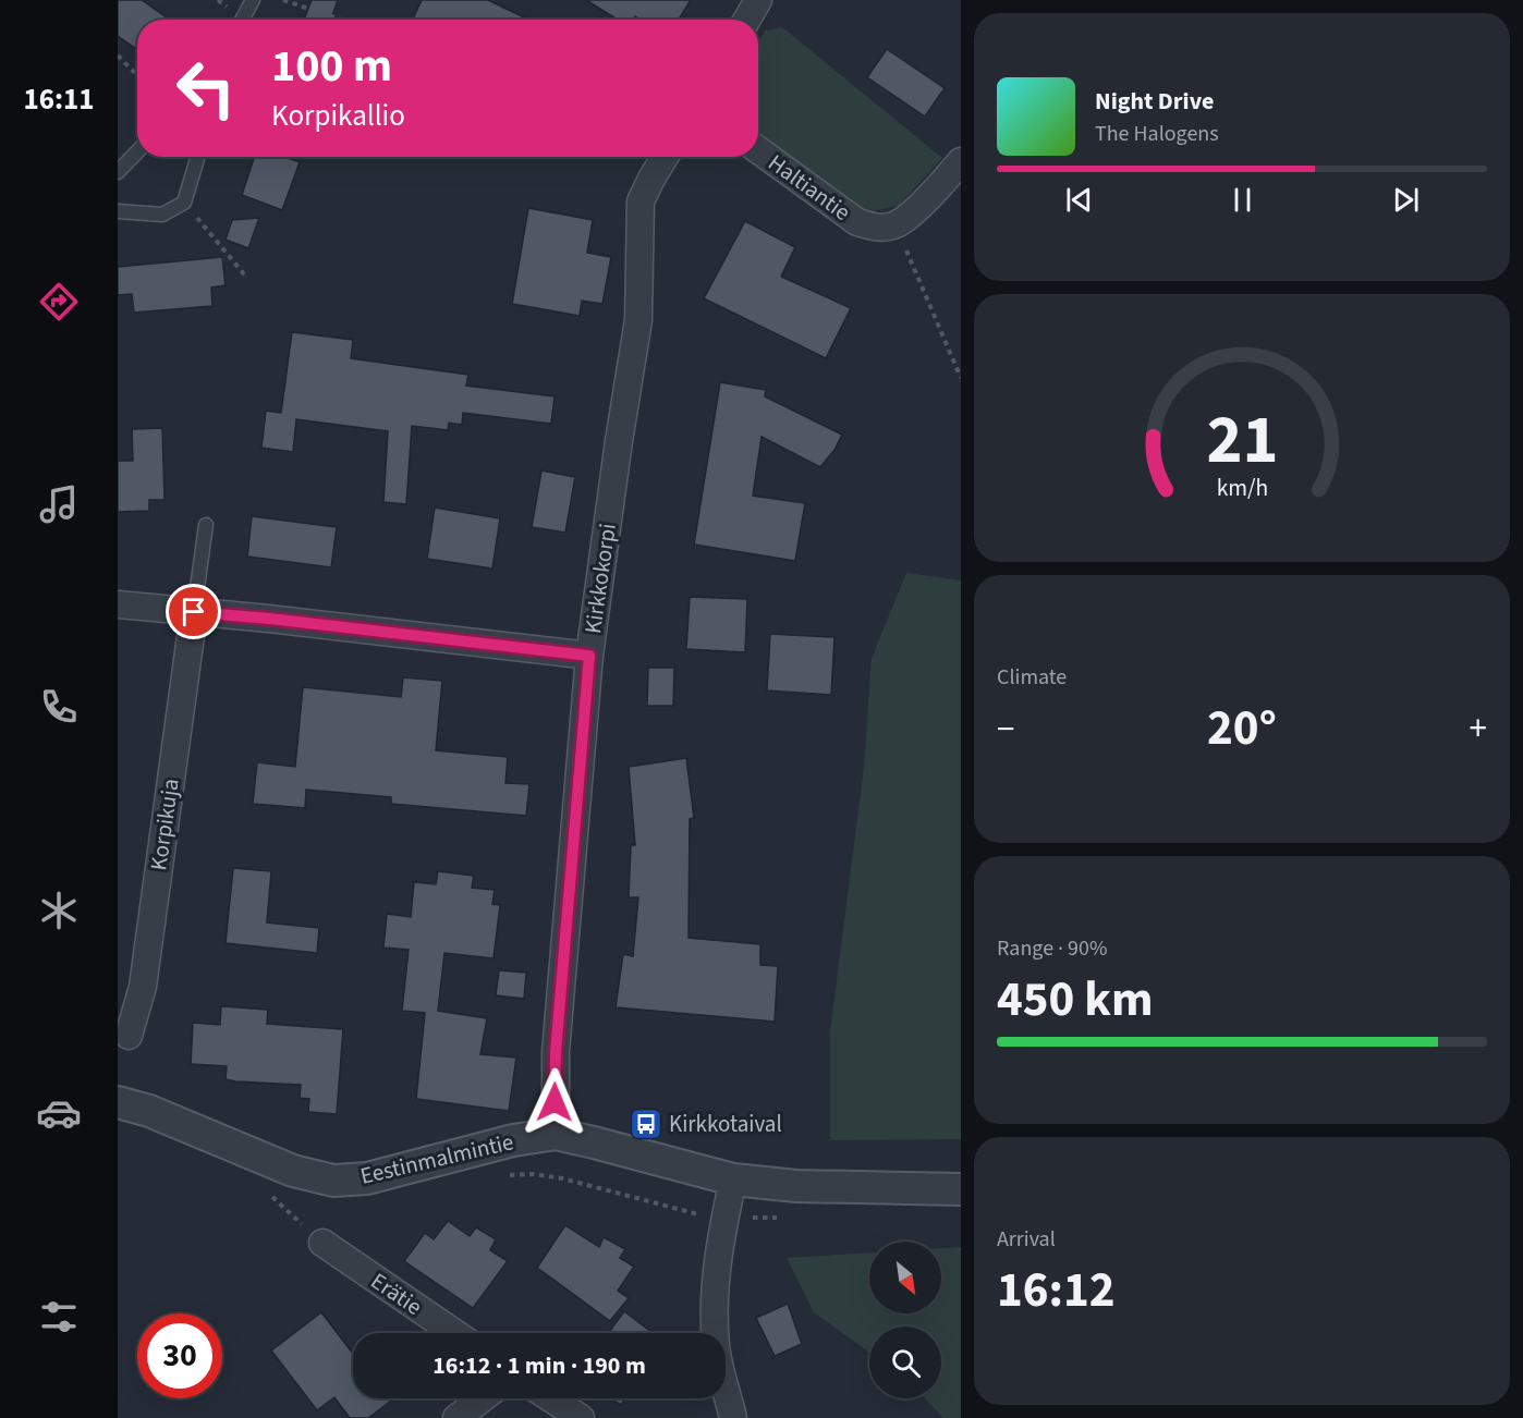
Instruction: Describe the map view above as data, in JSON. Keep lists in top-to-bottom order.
{
  "streets": {
    "street": [
      "Haltiantie",
      "Kirkkokorpi",
      "Korpikuja",
      "Eestinmalmintie",
      "Erätie"
    ]
  },
  "crossings": [
    ["Kirkkokorpi", "Eestinmalmintie"]
  ],
  "places": {
    "bus stop": ["Kirkkotaival"]
  },
  "north": "bottom right",
  "page": {
    "tabs": "16:11",
    "turn": ["100 m", "Korpikallio"],
    "song": ["Night Drive", "The Halogens"],
    "tile": [
      "Climate",
      ["Range · 90%", "450 km"],
      ["Arrival", "16:12"]
    ],
    "heat": ["−", "20°", "+"],
    "limit": "30",
    "trip": "16:12 · 1 min · 190 m",
    "gauge": ["21", "km/h"]
  }
}
